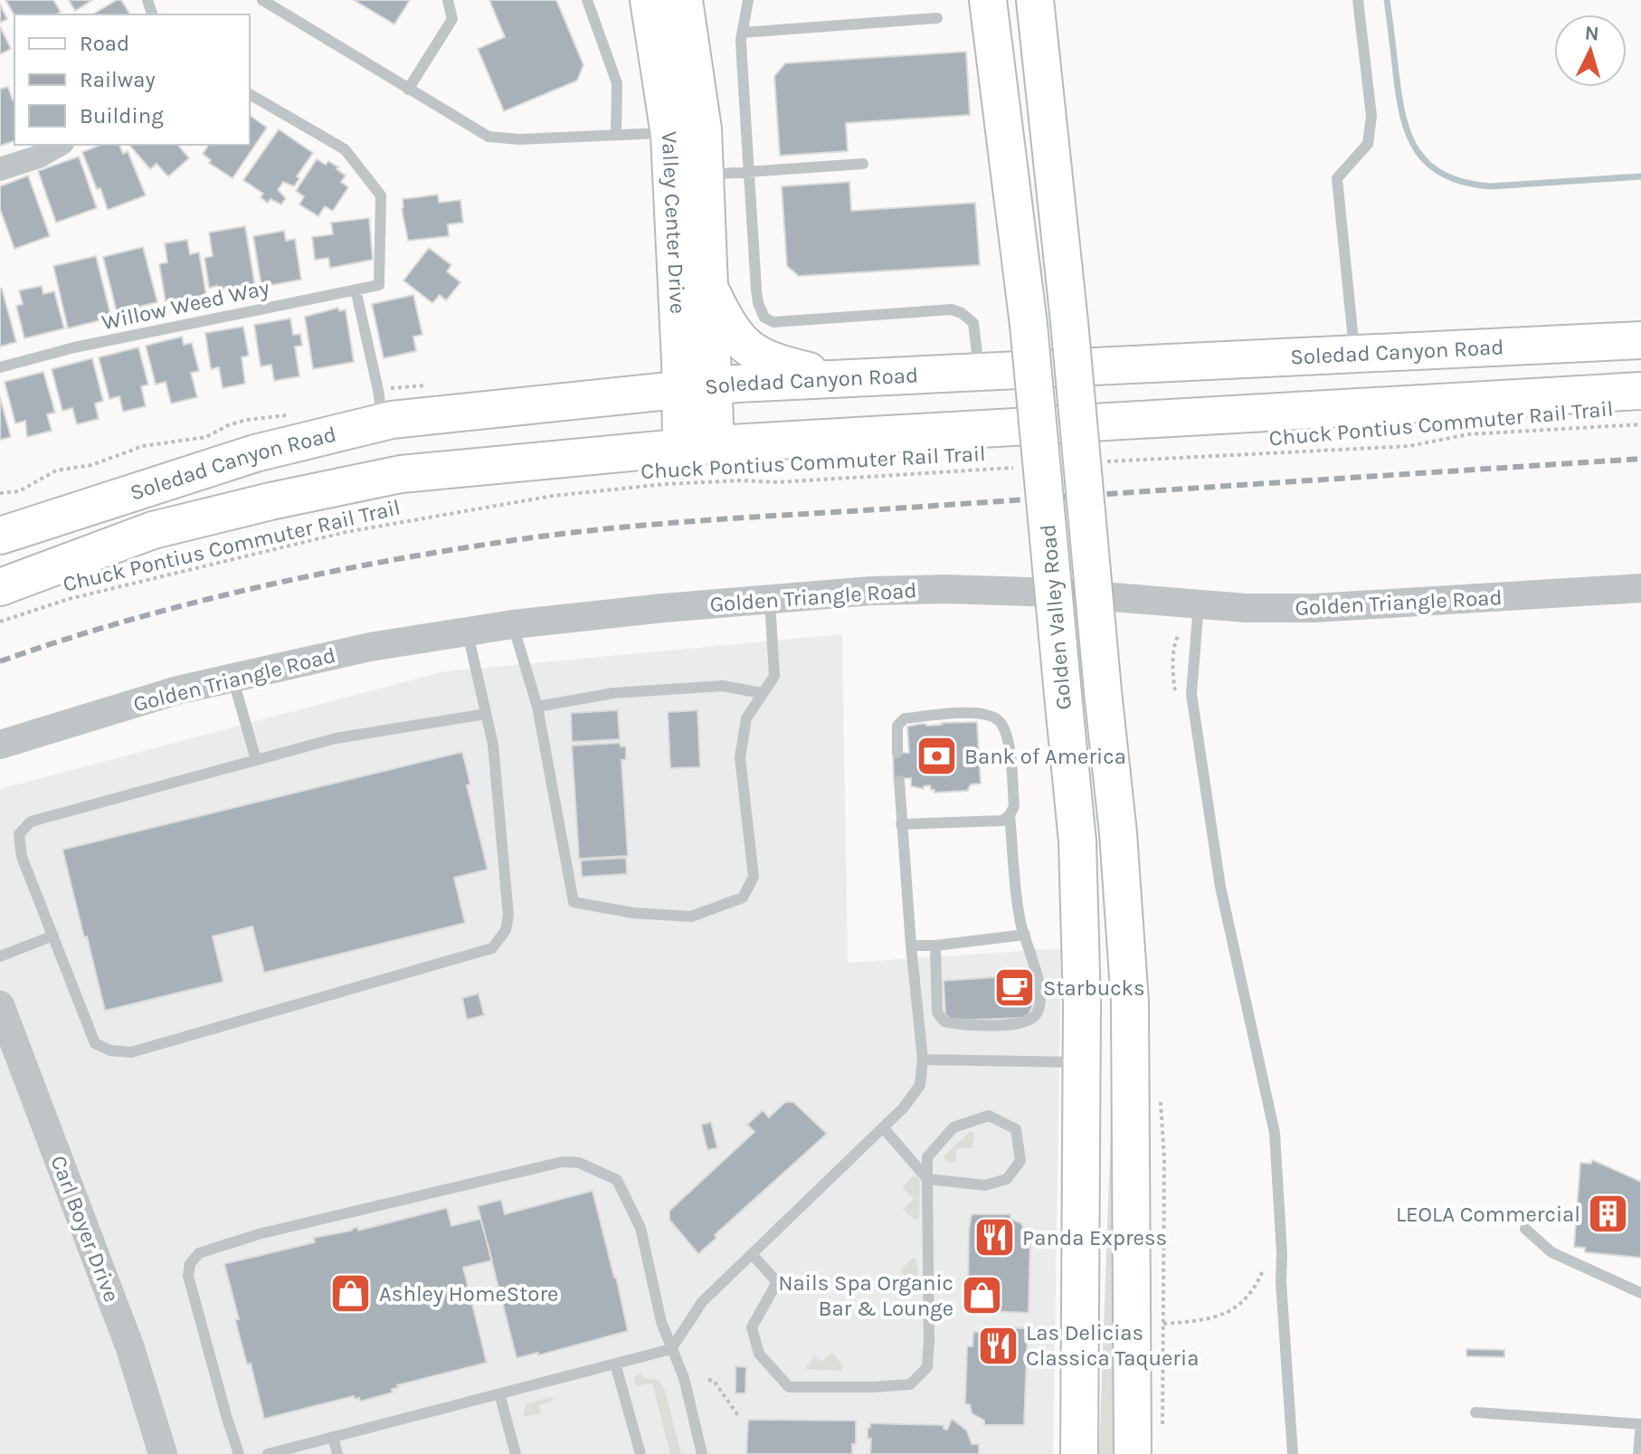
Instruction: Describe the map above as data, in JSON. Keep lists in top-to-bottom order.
{
  "streets": {
    "main road": ["Valley Center Drive", "Soledad Canyon Road", "Golden Valley Road"],
    "street": ["Golden Triangle Road", "Carl Boyer Drive"],
    "lane": ["Willow Weed Way"],
    "path": ["Chuck Pontius Commuter Rail Trail"]
  },
  "crossings": [
    ["Valley Center Drive", "Soledad Canyon Road"]
  ],
  "places": {
    "bank": ["Bank of America"],
    "cafe": ["Starbucks"],
    "building": ["LEOLA Commercial"],
    "restaurant": ["Panda Express", "Las Delicias Classica Taqueria"],
    "shop": ["Ashley HomeStore", "Nails Spa Organic Bar & Lounge"]
  },
  "legend": ["Road", "Railway", "Building"],
  "north": "top"
}
